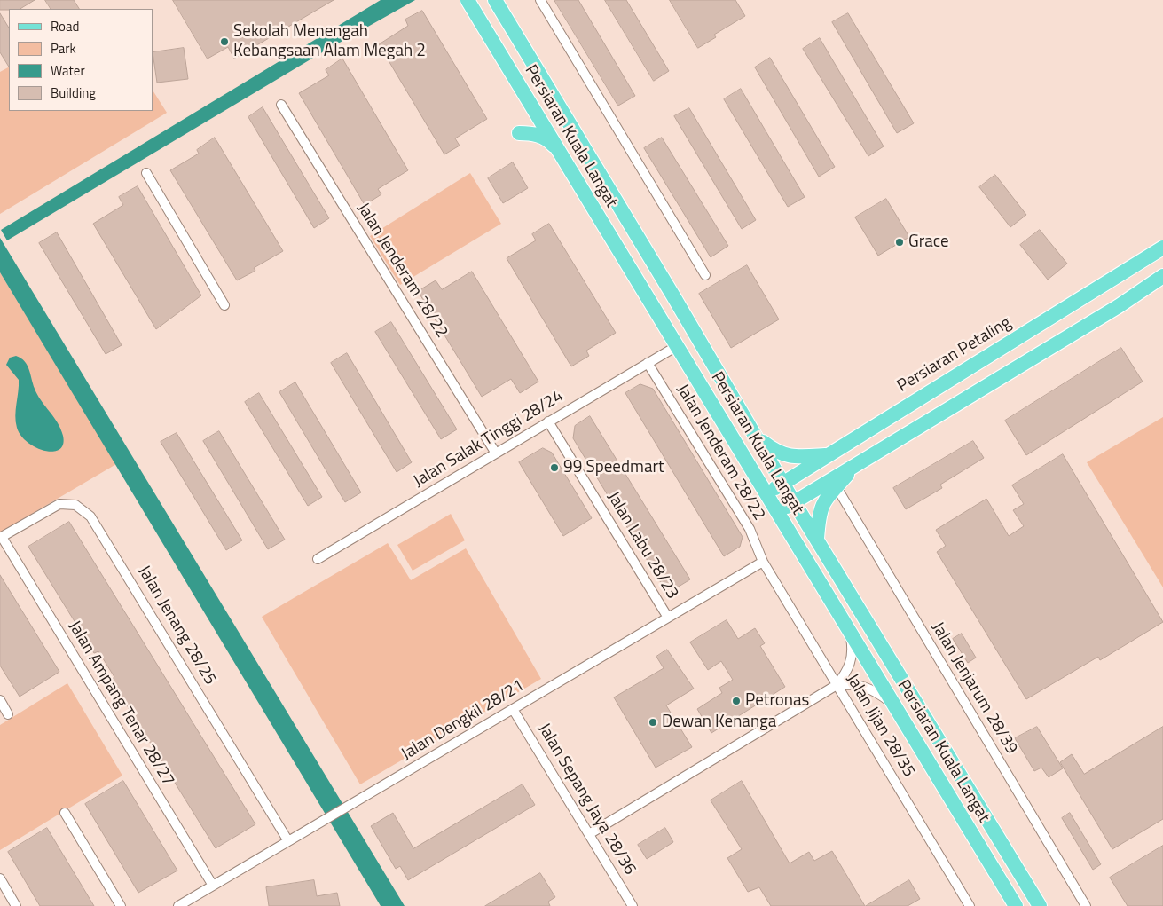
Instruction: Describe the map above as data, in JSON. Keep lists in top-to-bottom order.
{
  "streets": {
    "main road": ["Persiaran Kuala Langat", "Persiaran Petaling"],
    "street": [
      "Jalan Jenderam 28/22",
      "Jalan Salak Tinggi 28/24",
      "Jalan Labu 28/23",
      "Jalan Jenang 28/25",
      "Jalan Jenjarum 28/39",
      "Jalan Ampang Tenar 28/27",
      "Jalan Dengkil 28/21",
      "Jalan Jijan 28/35",
      "Jalan Sepang Jaya 28/36"
    ]
  },
  "crossings": [
    ["Persiaran Kuala Langat", "Persiaran Petaling"],
    ["Persiaran Kuala Langat", "Jalan Salak Tinggi 28/24"],
    ["Jalan Jenderam 28/22", "Jalan Salak Tinggi 28/24"],
    ["Jalan Jenderam 28/22", "Jalan Dengkil 28/21"],
    ["Jalan Jenderam 28/22", "Jalan Jijan 28/35"],
    ["Jalan Salak Tinggi 28/24", "Jalan Labu 28/23"],
    ["Jalan Labu 28/23", "Jalan Dengkil 28/21"],
    ["Jalan Jenang 28/25", "Jalan Ampang Tenar 28/27"],
    ["Jalan Jenang 28/25", "Jalan Dengkil 28/21"],
    ["Jalan Ampang Tenar 28/27", "Jalan Dengkil 28/21"],
    ["Jalan Dengkil 28/21", "Jalan Jijan 28/35"],
    ["Jalan Dengkil 28/21", "Jalan Sepang Jaya 28/36"]
  ],
  "places": [
    "Sekolah Menengah Kebangsaan Alam Megah 2",
    "Grace",
    "99 Speedmart",
    "Petronas",
    "Dewan Kenanga"
  ],
  "legend": [
    "Road",
    "Park",
    "Water",
    "Building"
  ]
}
